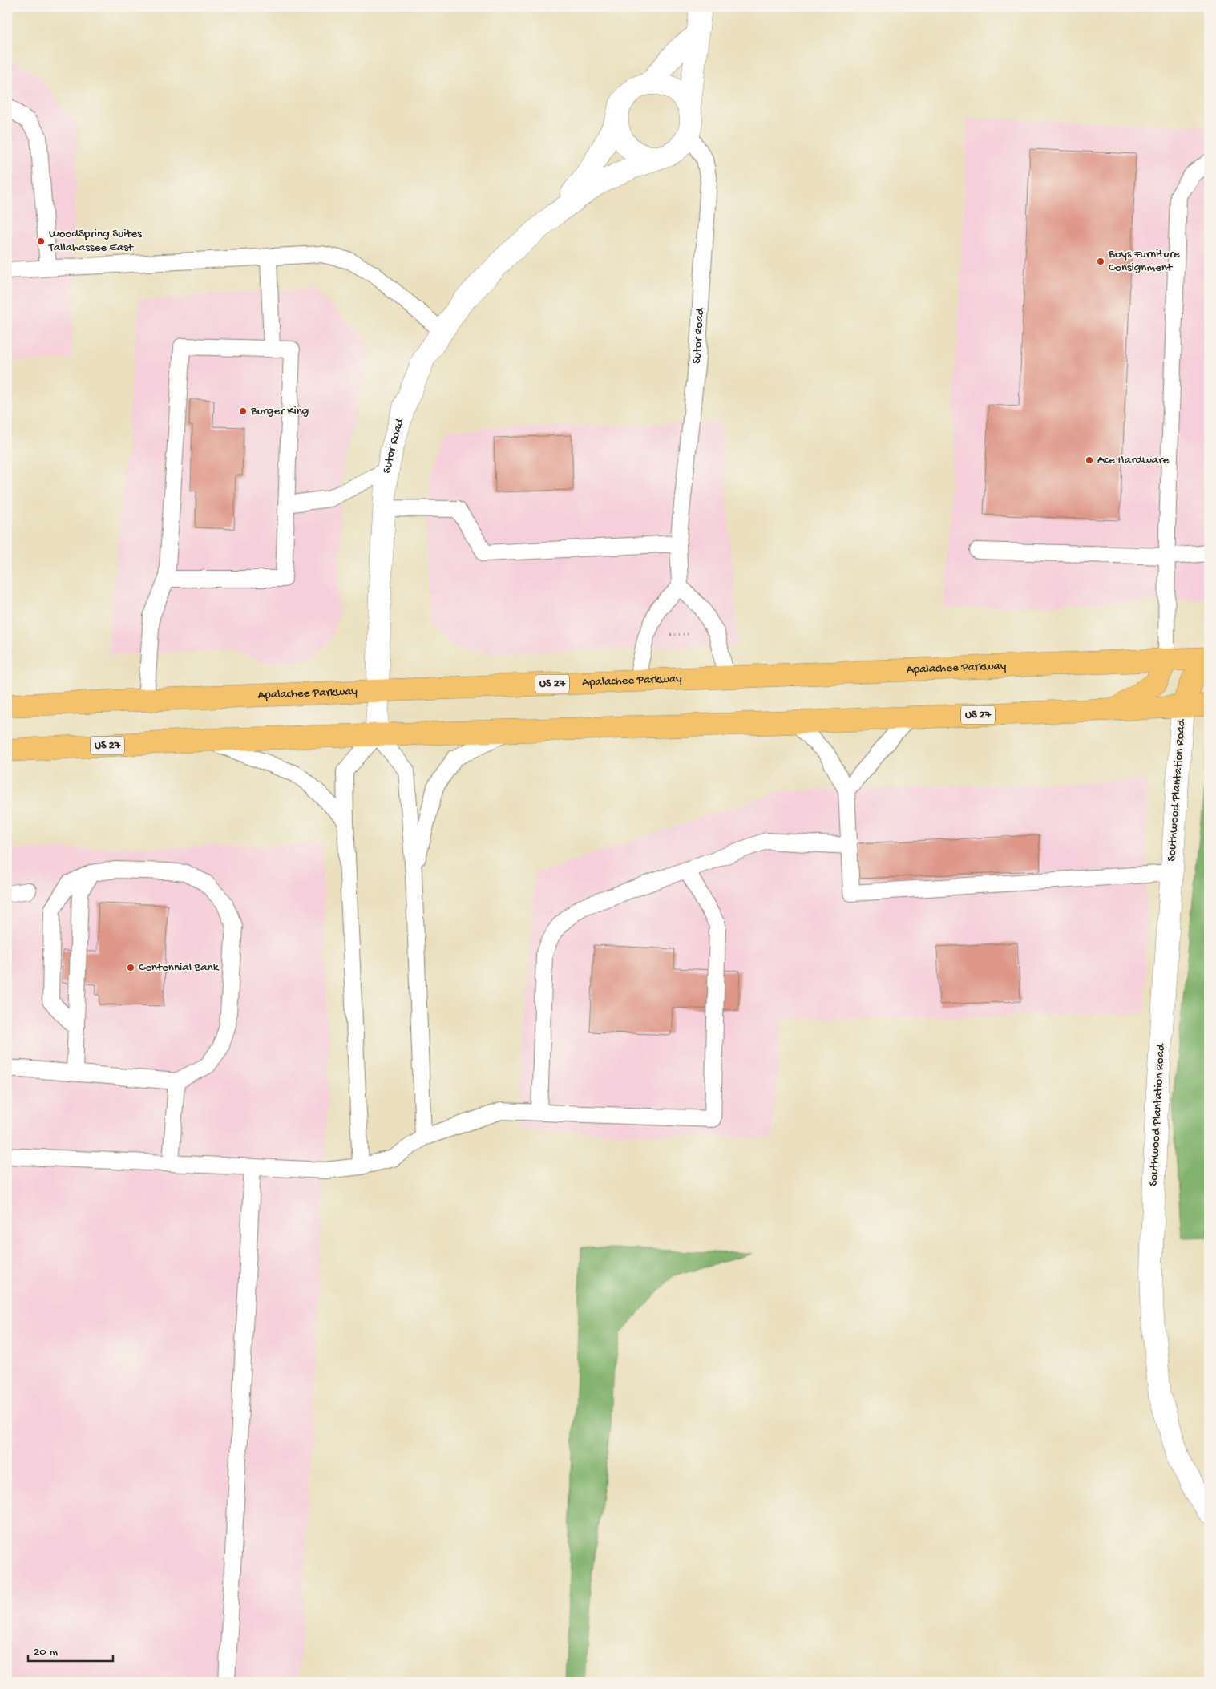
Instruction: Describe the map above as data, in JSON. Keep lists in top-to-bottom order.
{
  "streets": {
    "main road": ["Apalachee Parkway", "US 27"],
    "street": ["Sutor Road", "Southwood Plantation Road"]
  },
  "crossings": [
    ["Sutor Road", "Apalachee Parkway"],
    ["Sutor Road", "US 27"],
    ["US 27", "Southwood Plantation Road"]
  ],
  "places": [
    "WoodSpring Suites Tallahassee East",
    "Boys Furniture Consignment",
    "Burger King",
    "Ace Hardware",
    "Centennial Bank"
  ],
  "scale_bar": "20 m"
}
